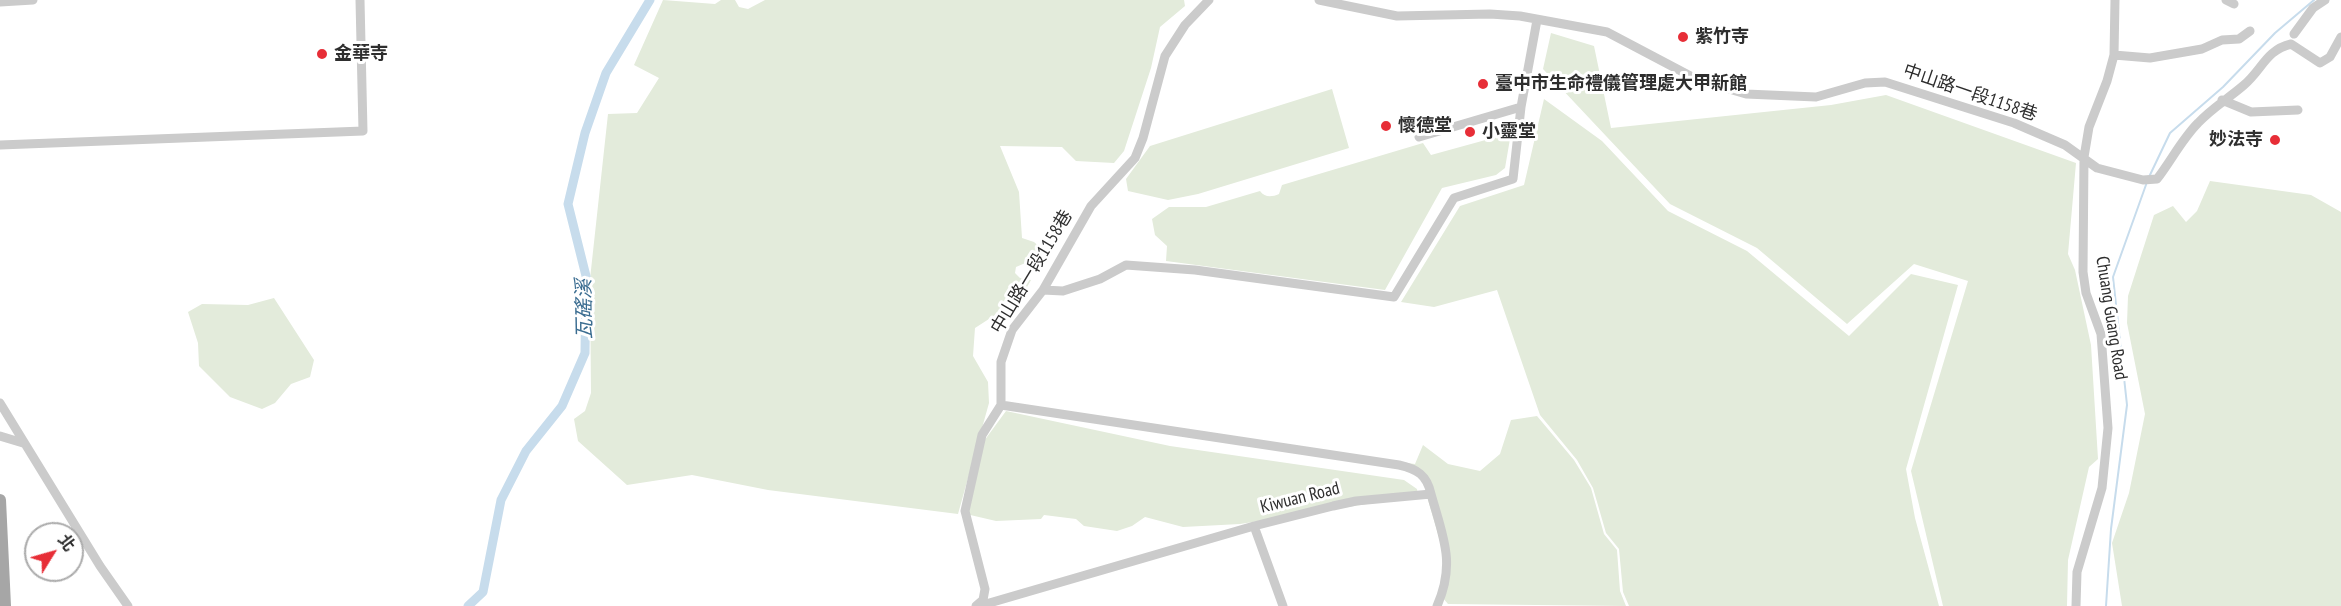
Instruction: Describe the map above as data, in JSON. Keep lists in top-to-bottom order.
{
  "streets": {
    "street": ["中山路一段1158巷", "Chuang Guang Road", "Kiwuan Road"]
  },
  "crossings": [
    ["中山路一段1158巷", "Chuang Guang Road"]
  ],
  "water": ["瓦磘溪"],
  "places": [
    "紫竹寺",
    "金華寺",
    "臺中市生命禮儀管理處大甲新館",
    "懷德堂",
    "小靈堂",
    "妙法寺"
  ],
  "north": "top right"
}
